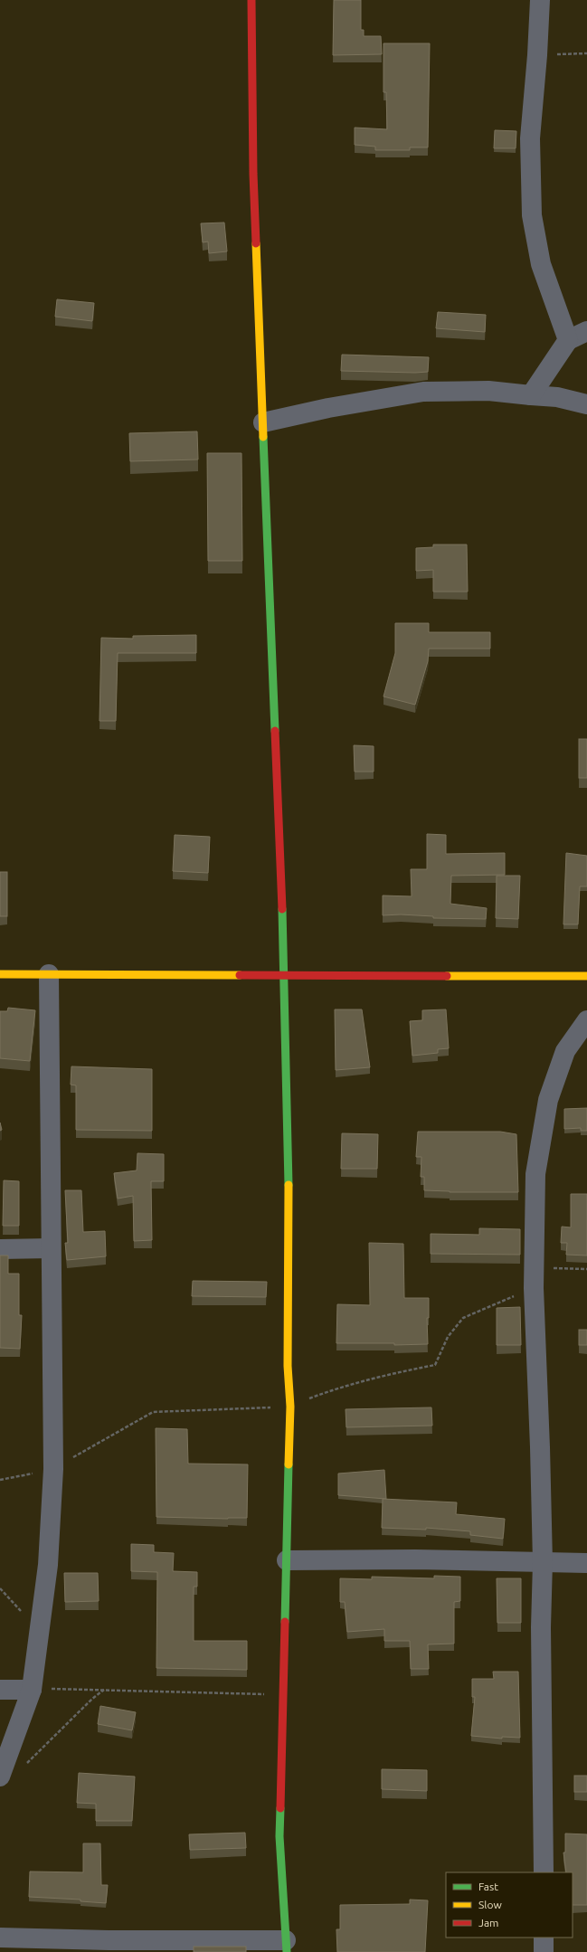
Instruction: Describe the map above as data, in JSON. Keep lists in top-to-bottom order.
{
  "legend": ["Fast", "Slow", "Jam"]
}
